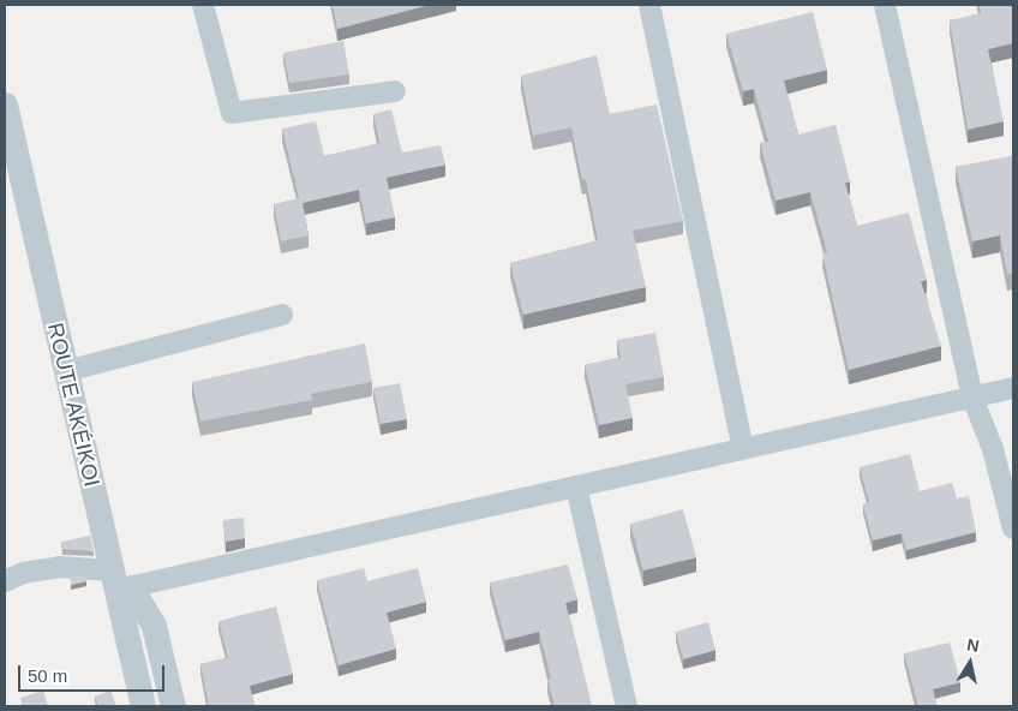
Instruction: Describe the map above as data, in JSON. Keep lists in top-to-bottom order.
{
  "streets": {
    "street": ["ROUTE AKÉIKOI"]
  },
  "scale_bar": "50 m",
  "north": "top"
}
